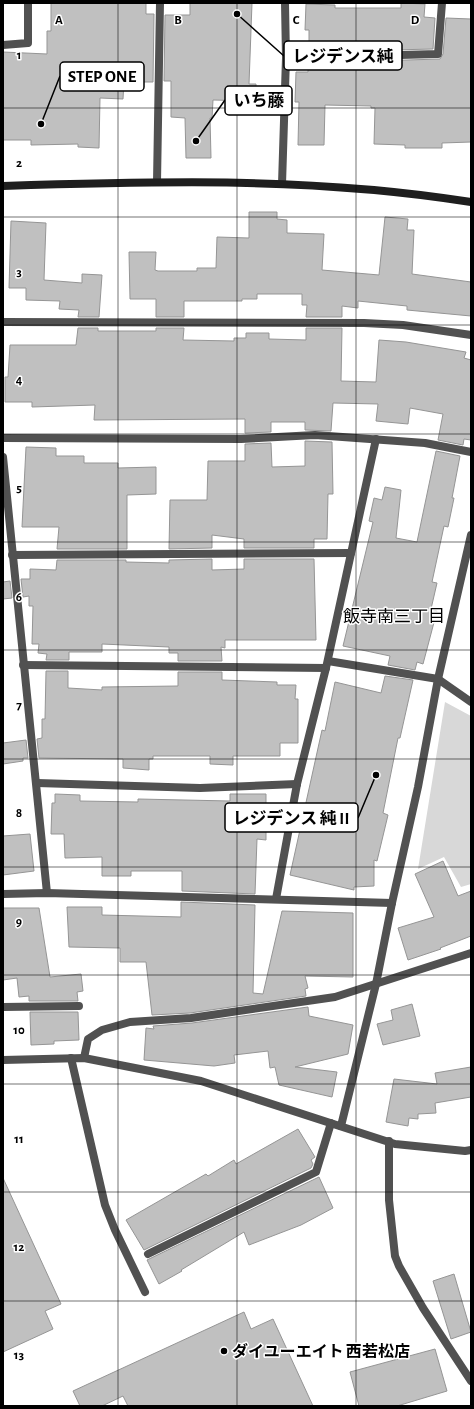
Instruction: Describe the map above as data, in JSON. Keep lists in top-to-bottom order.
{
  "districts": ["飯寺南三丁目"],
  "places": [
    "レジデンス純",
    "STEP ONE",
    "いち藤",
    "レジデンス 純 II",
    "ダイユーエイト 西若松店"
  ],
  "grid": {
    "columns": [
      "A",
      "B",
      "C",
      "D"
    ],
    "rows": [
      "1",
      "2",
      "3",
      "4",
      "5",
      "6",
      "7",
      "8",
      "9",
      "10",
      "11",
      "12",
      "13"
    ]
  }
}
